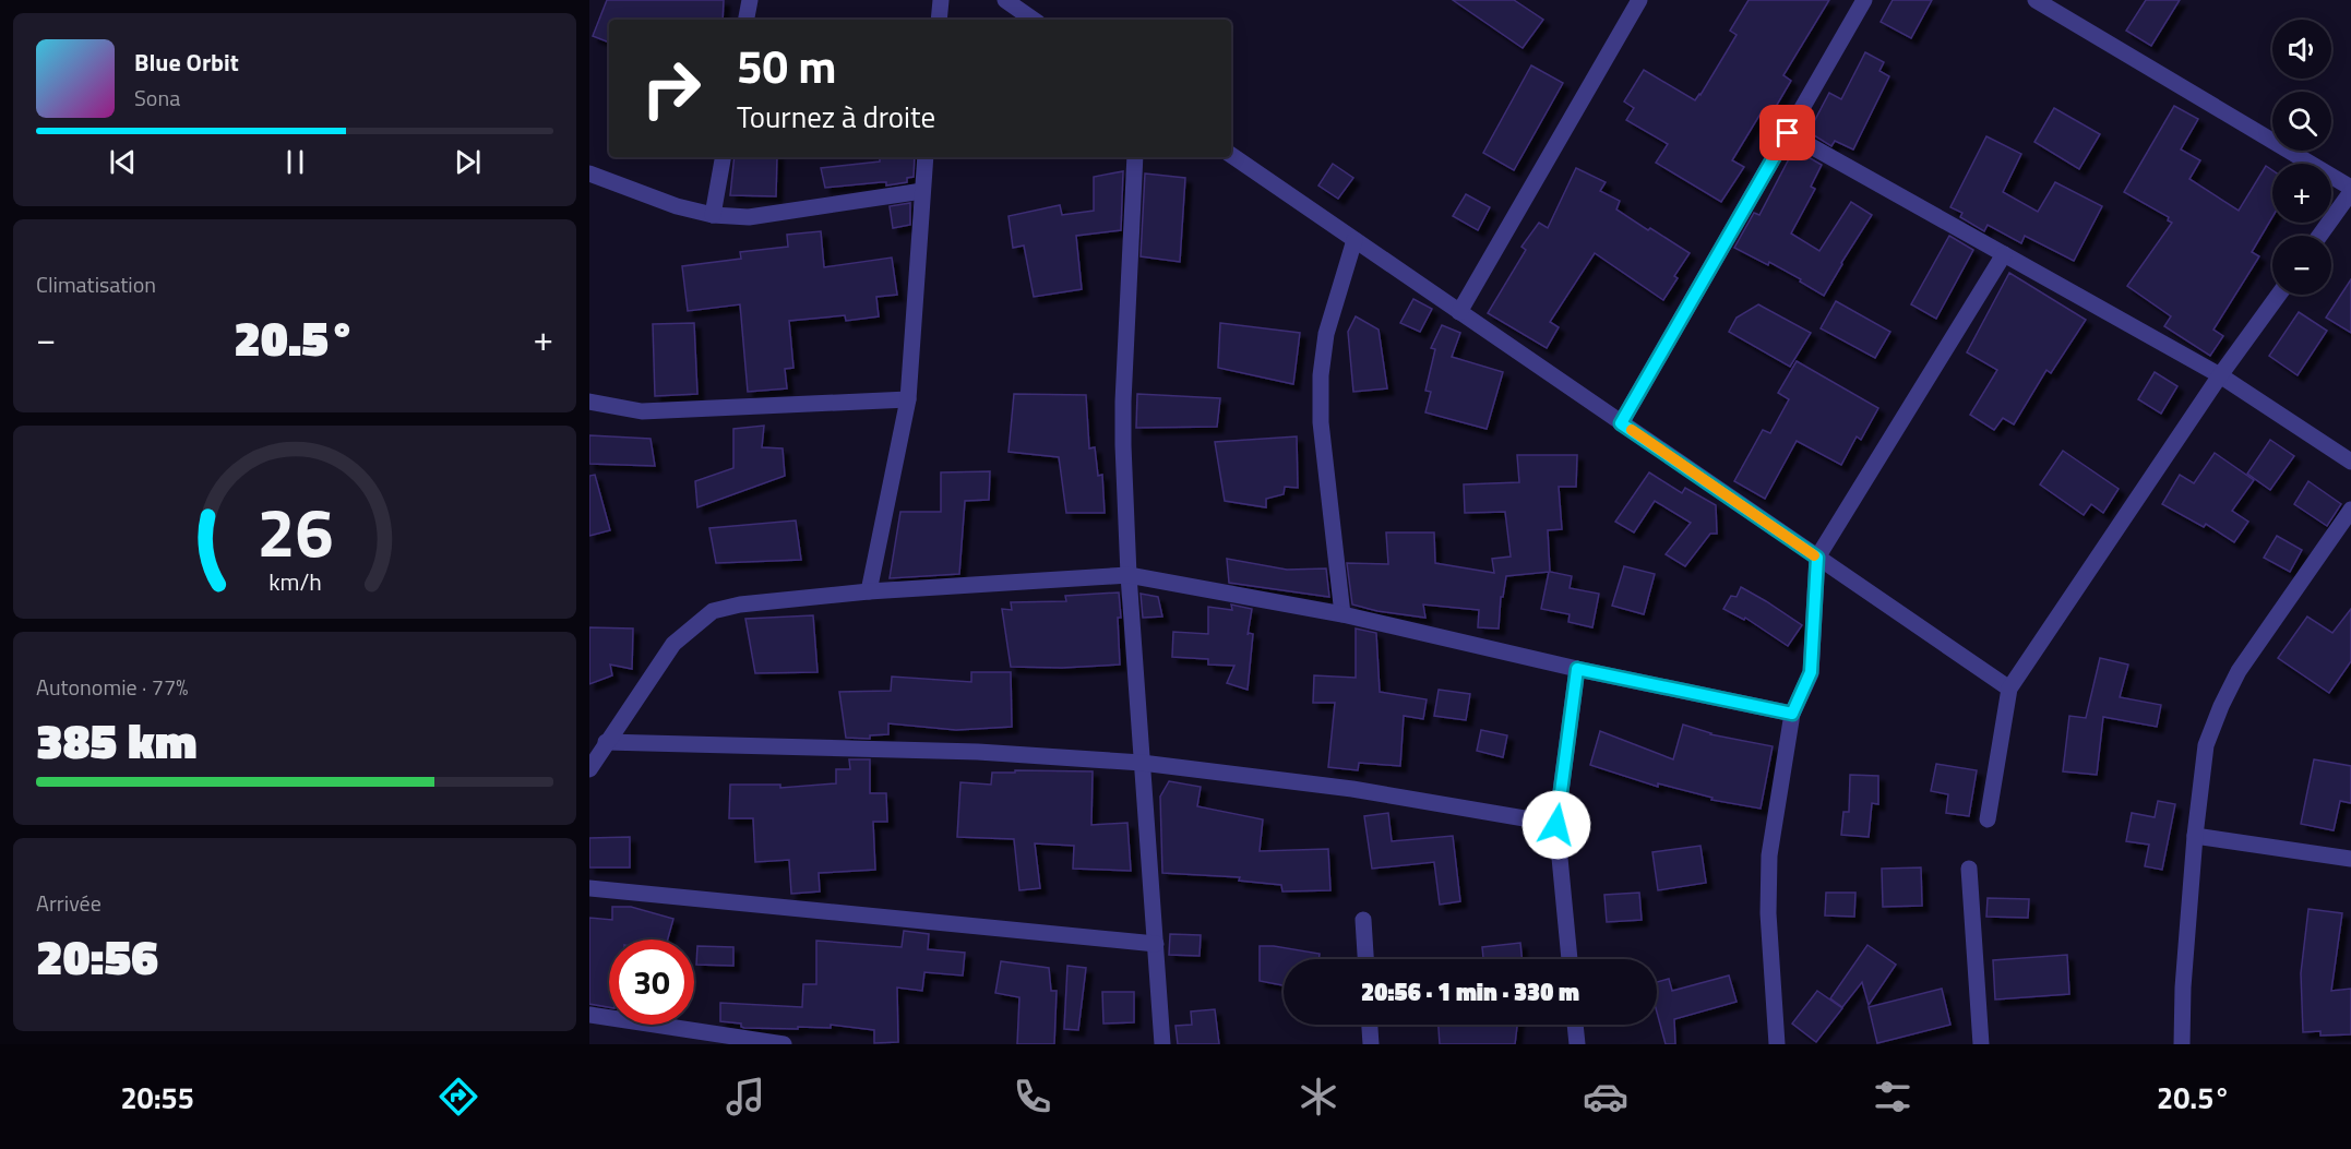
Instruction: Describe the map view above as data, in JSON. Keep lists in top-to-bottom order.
{
  "page": {
    "map_buttons": ["+", "−"],
    "turn": ["50 m", "Tournez à droite"],
    "song": ["Blue Orbit", "Sona"],
    "tile": [
      "Climatisation",
      ["Autonomie · 77%", "385 km"],
      ["Arrivée", "20:56"]
    ],
    "heat": ["−", "20.5°", "+"],
    "limit": "30",
    "trip": "20:56 · 1 min · 330 m",
    "tabs": ["20:55", "20.5°"],
    "gauge": ["26", "km/h"]
  }
}
